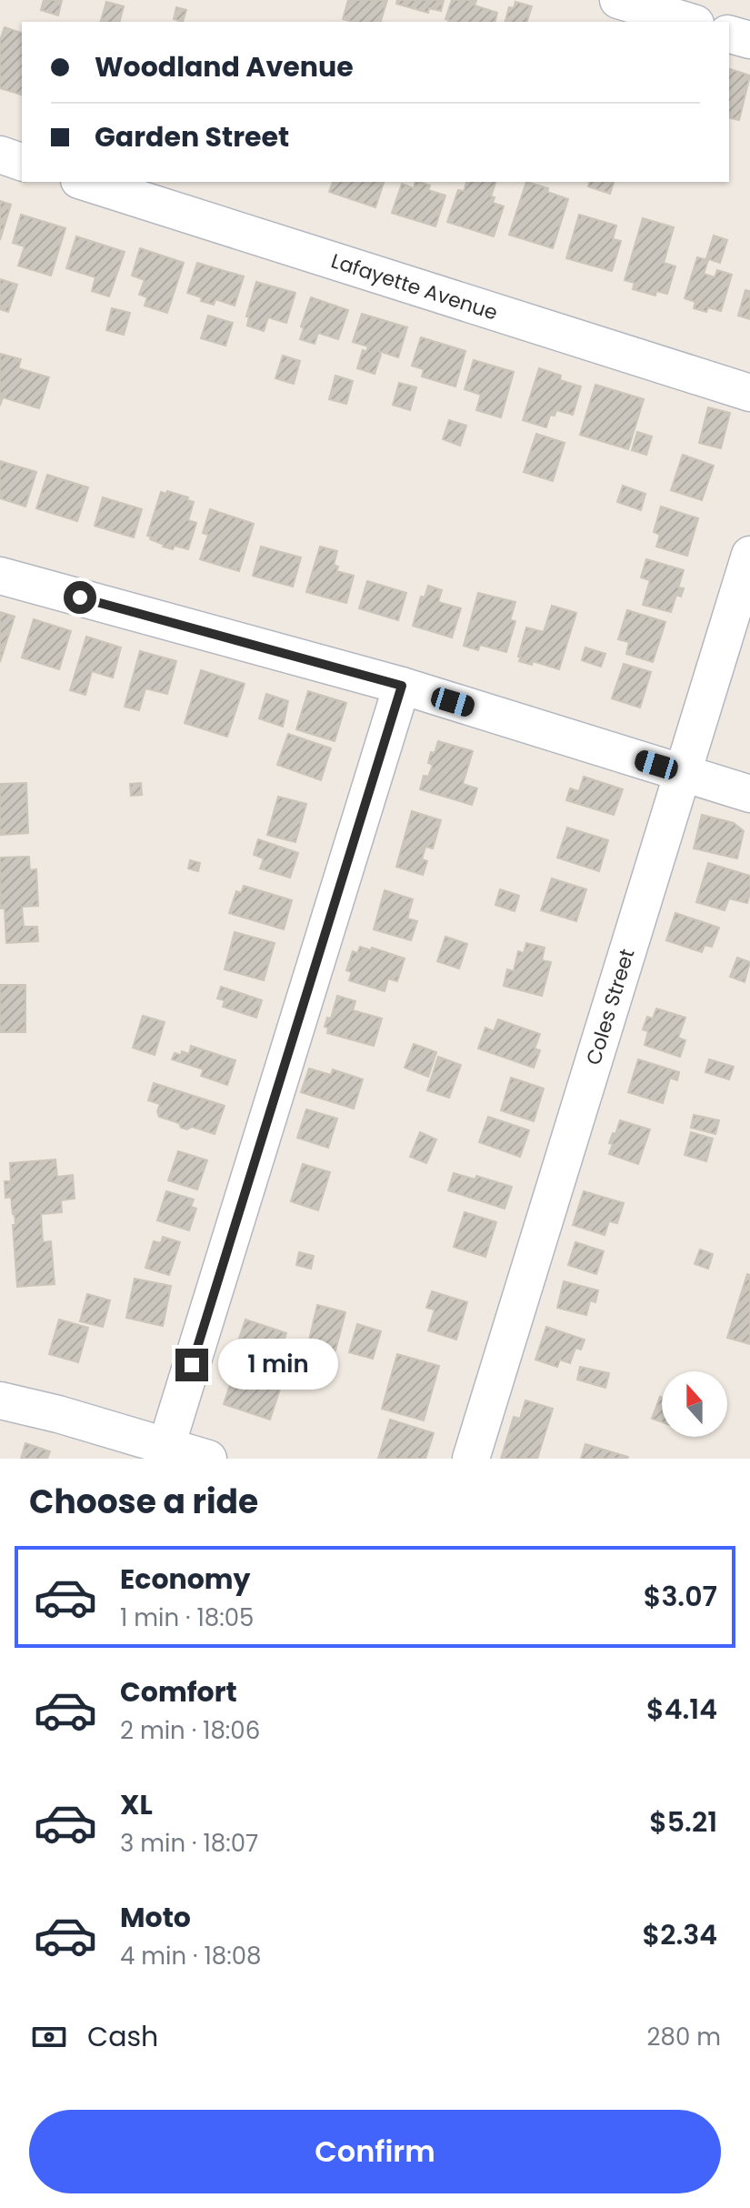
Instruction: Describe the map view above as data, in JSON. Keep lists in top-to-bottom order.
{
  "streets": {
    "street": ["Lafayette Avenue", "Coles Street"]
  },
  "north": "top",
  "page": {
    "banner": ["Woodland Avenue", "Garden Street"],
    "bubble": "1 min",
    "heading": "Choose a ride",
    "list": [
      {
        "name": "Economy",
        "note": "1 min · 18:05",
        "value": "$3.07"
      },
      {
        "name": "Comfort",
        "note": "2 min · 18:06",
        "value": "$4.14"
      },
      {
        "name": "XL",
        "note": "3 min · 18:07",
        "value": "$5.21"
      },
      {
        "name": "Moto",
        "note": "4 min · 18:08",
        "value": "$2.34"
      }
    ],
    "pay": ["Cash", "280 m"],
    "buttons": "Confirm"
  }
}
